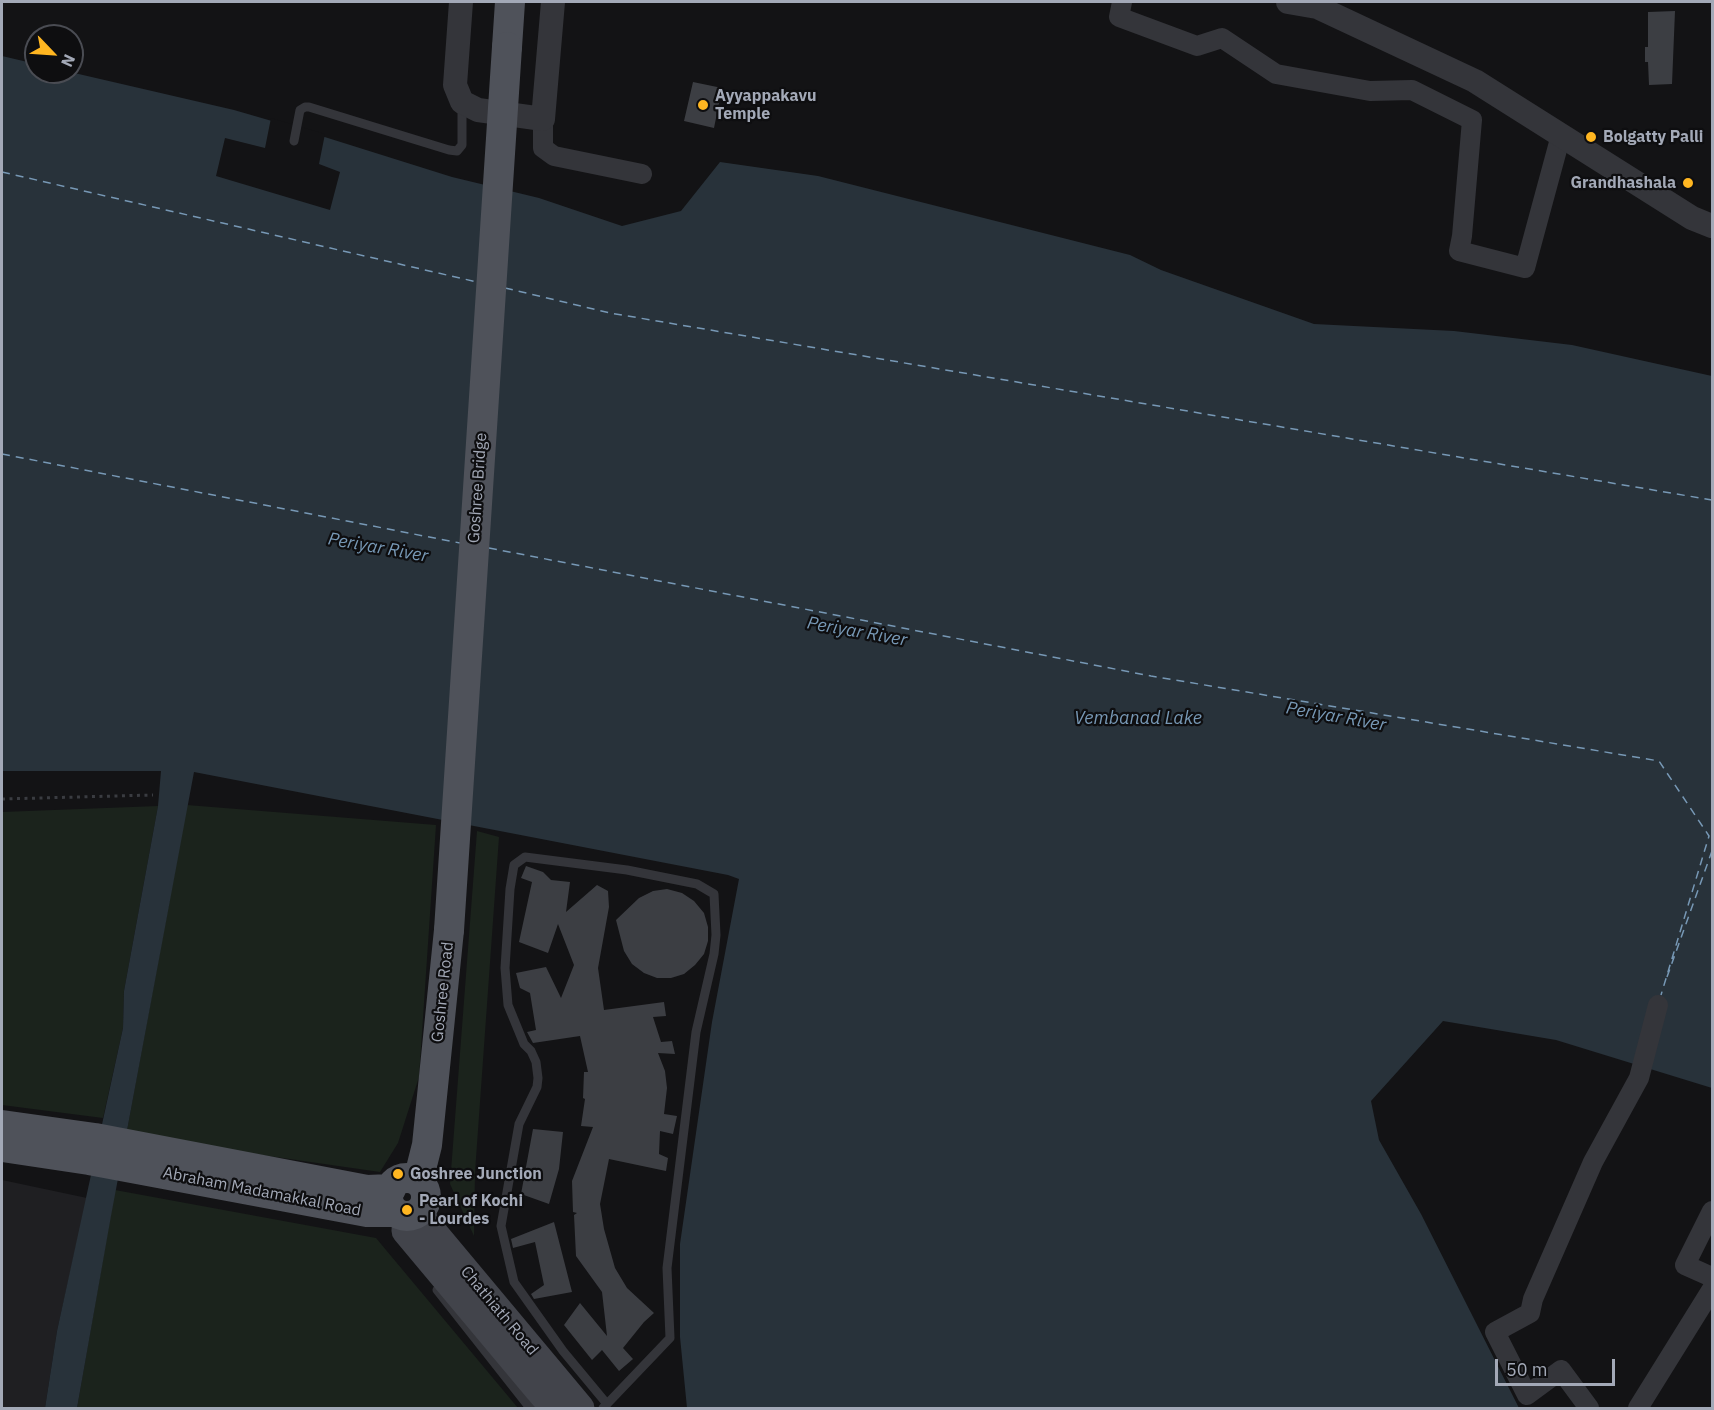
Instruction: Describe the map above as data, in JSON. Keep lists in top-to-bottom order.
{
  "streets": {
    "main road": [
      "Goshree Bridge",
      "Goshree Road",
      "Abraham Madamakkal Road",
      "Chathiath Road"
    ]
  },
  "crossings": [
    ["Goshree Bridge", "Goshree Road"],
    ["Goshree Road", "Abraham Madamakkal Road"],
    ["Goshree Road", "Chathiath Road"],
    ["Abraham Madamakkal Road", "Chathiath Road"]
  ],
  "water": ["Periyar River", "Vembanad Lake"],
  "places": [
    "Ayyappakavu Temple",
    "Bolgatty Palli",
    "Grandhashala",
    "Goshree Junction",
    "Pearl of Kochi - Lourdes"
  ],
  "scale_bar": "50 m",
  "north": "bottom right"
}
